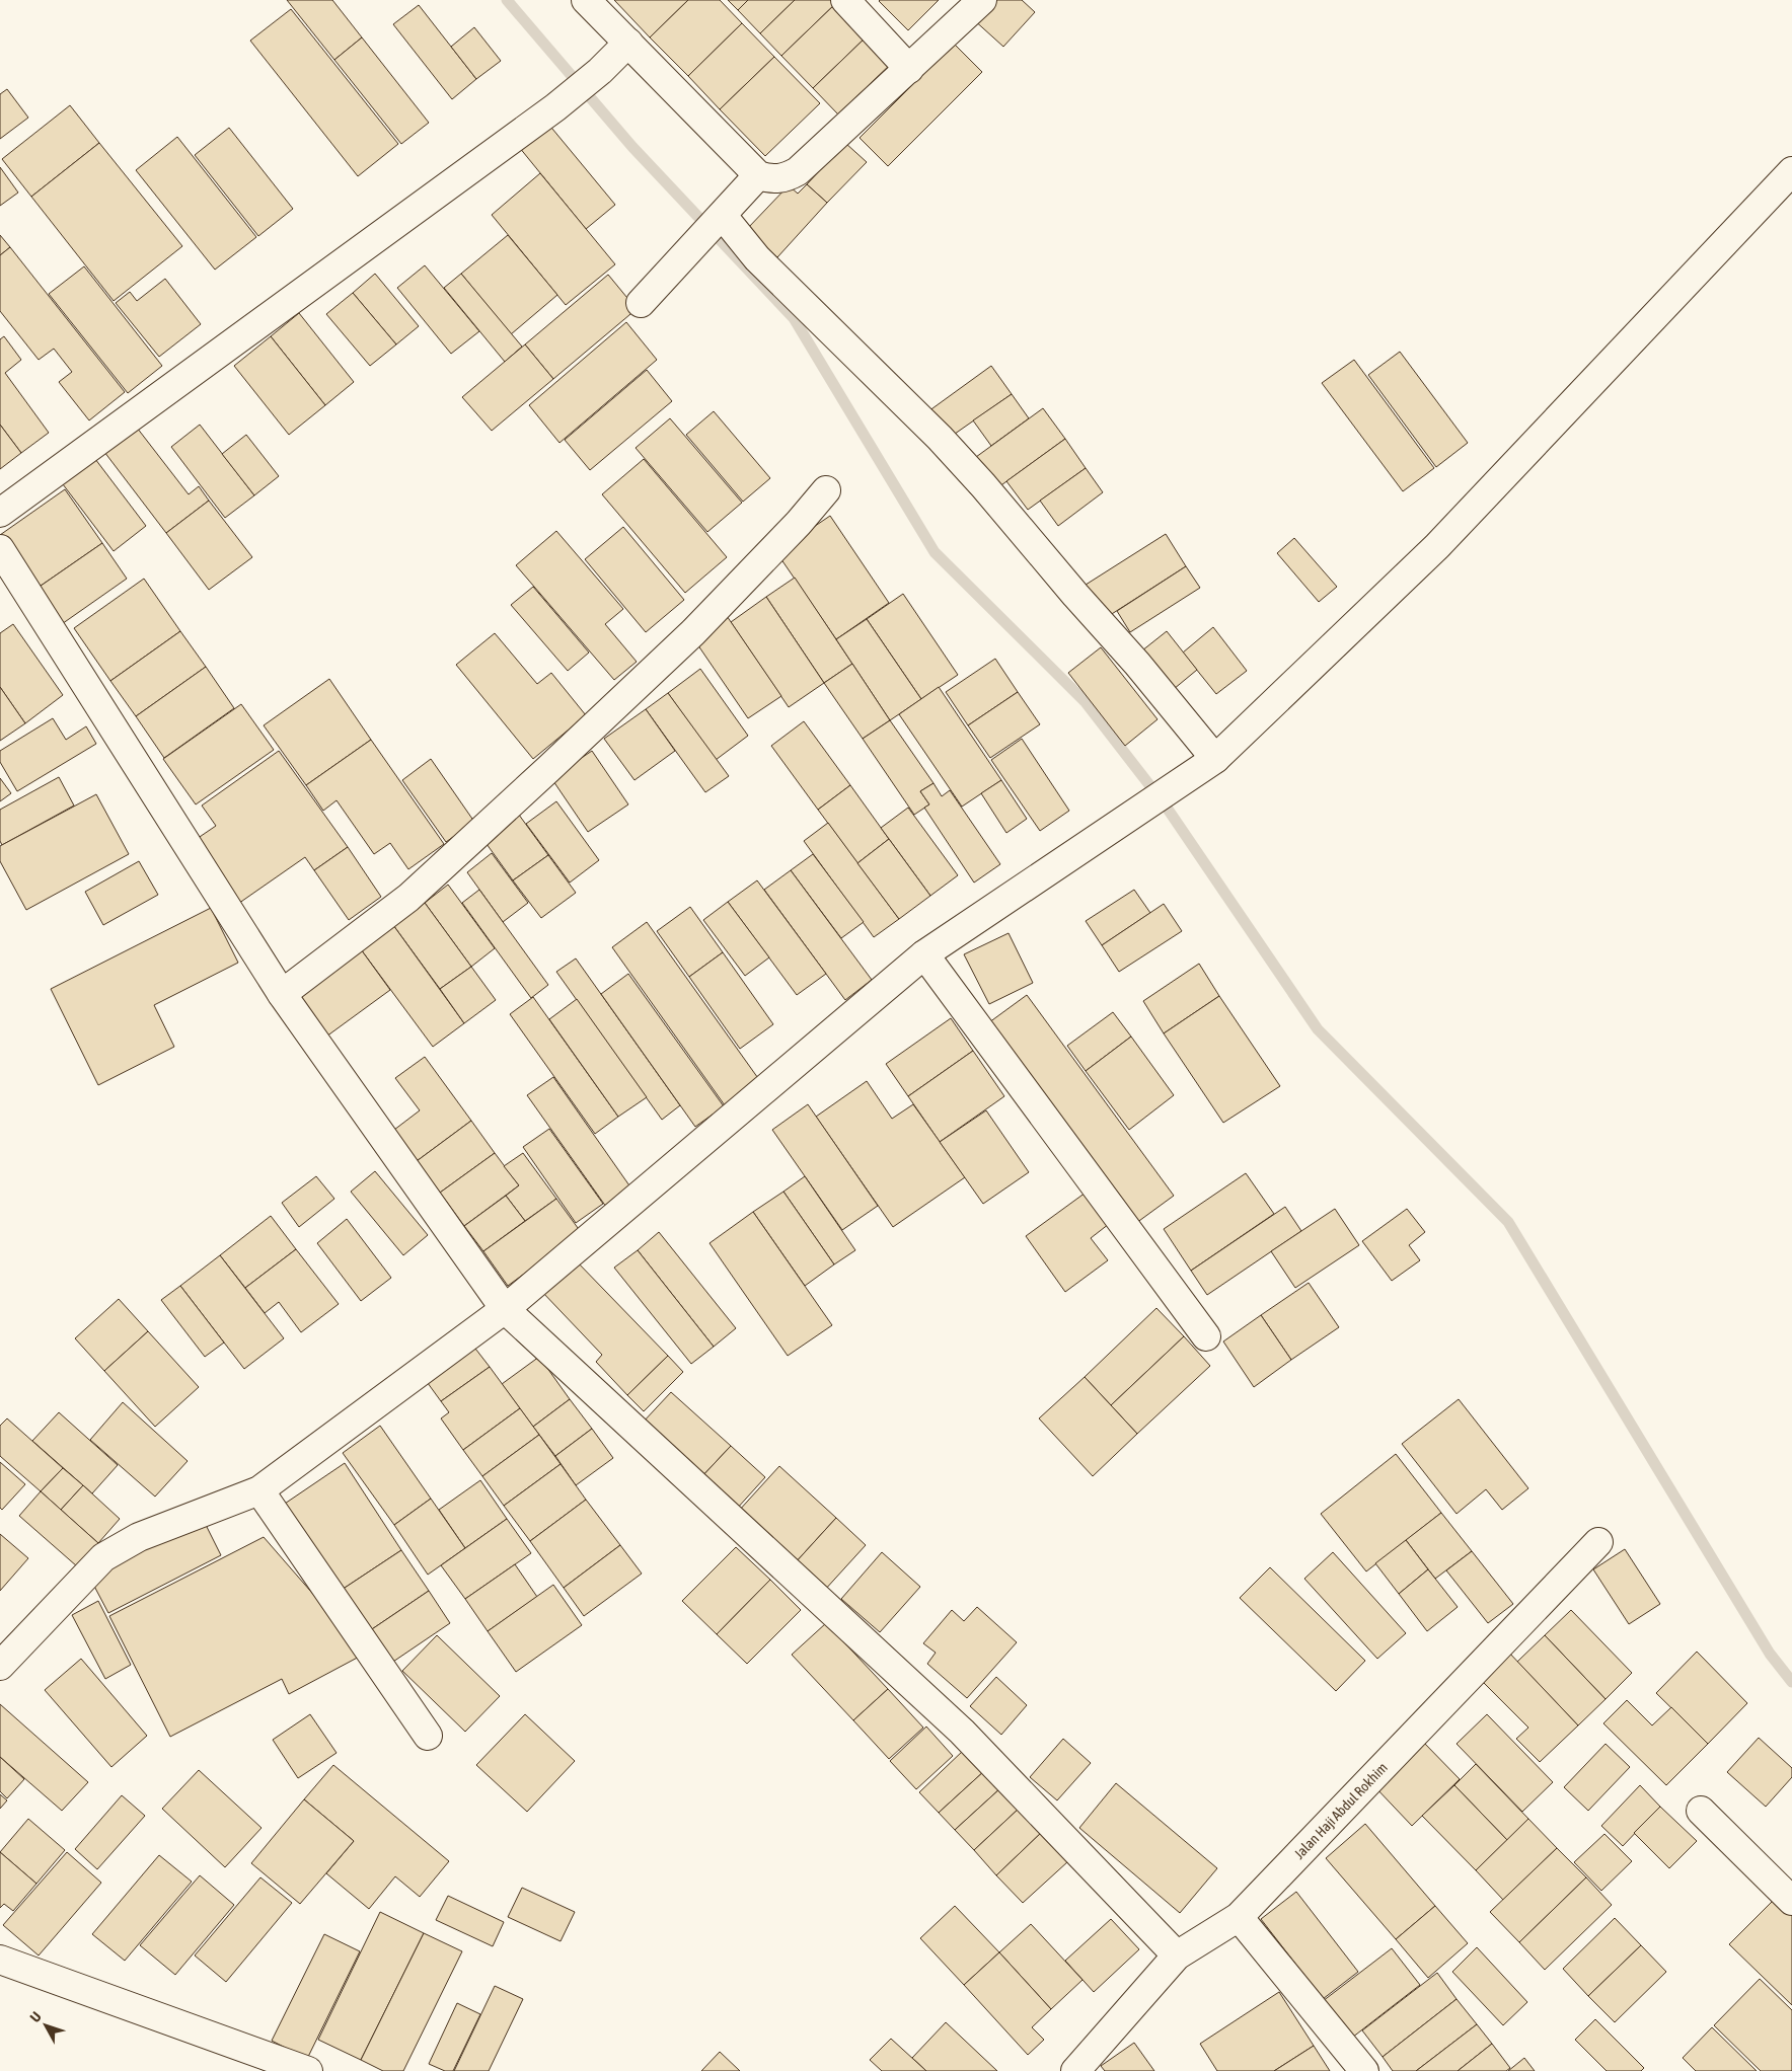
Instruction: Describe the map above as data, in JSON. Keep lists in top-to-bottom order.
{
  "streets": {
    "street": ["Jalan Haji Abdul Rokhim"]
  },
  "north": "top left"
}
